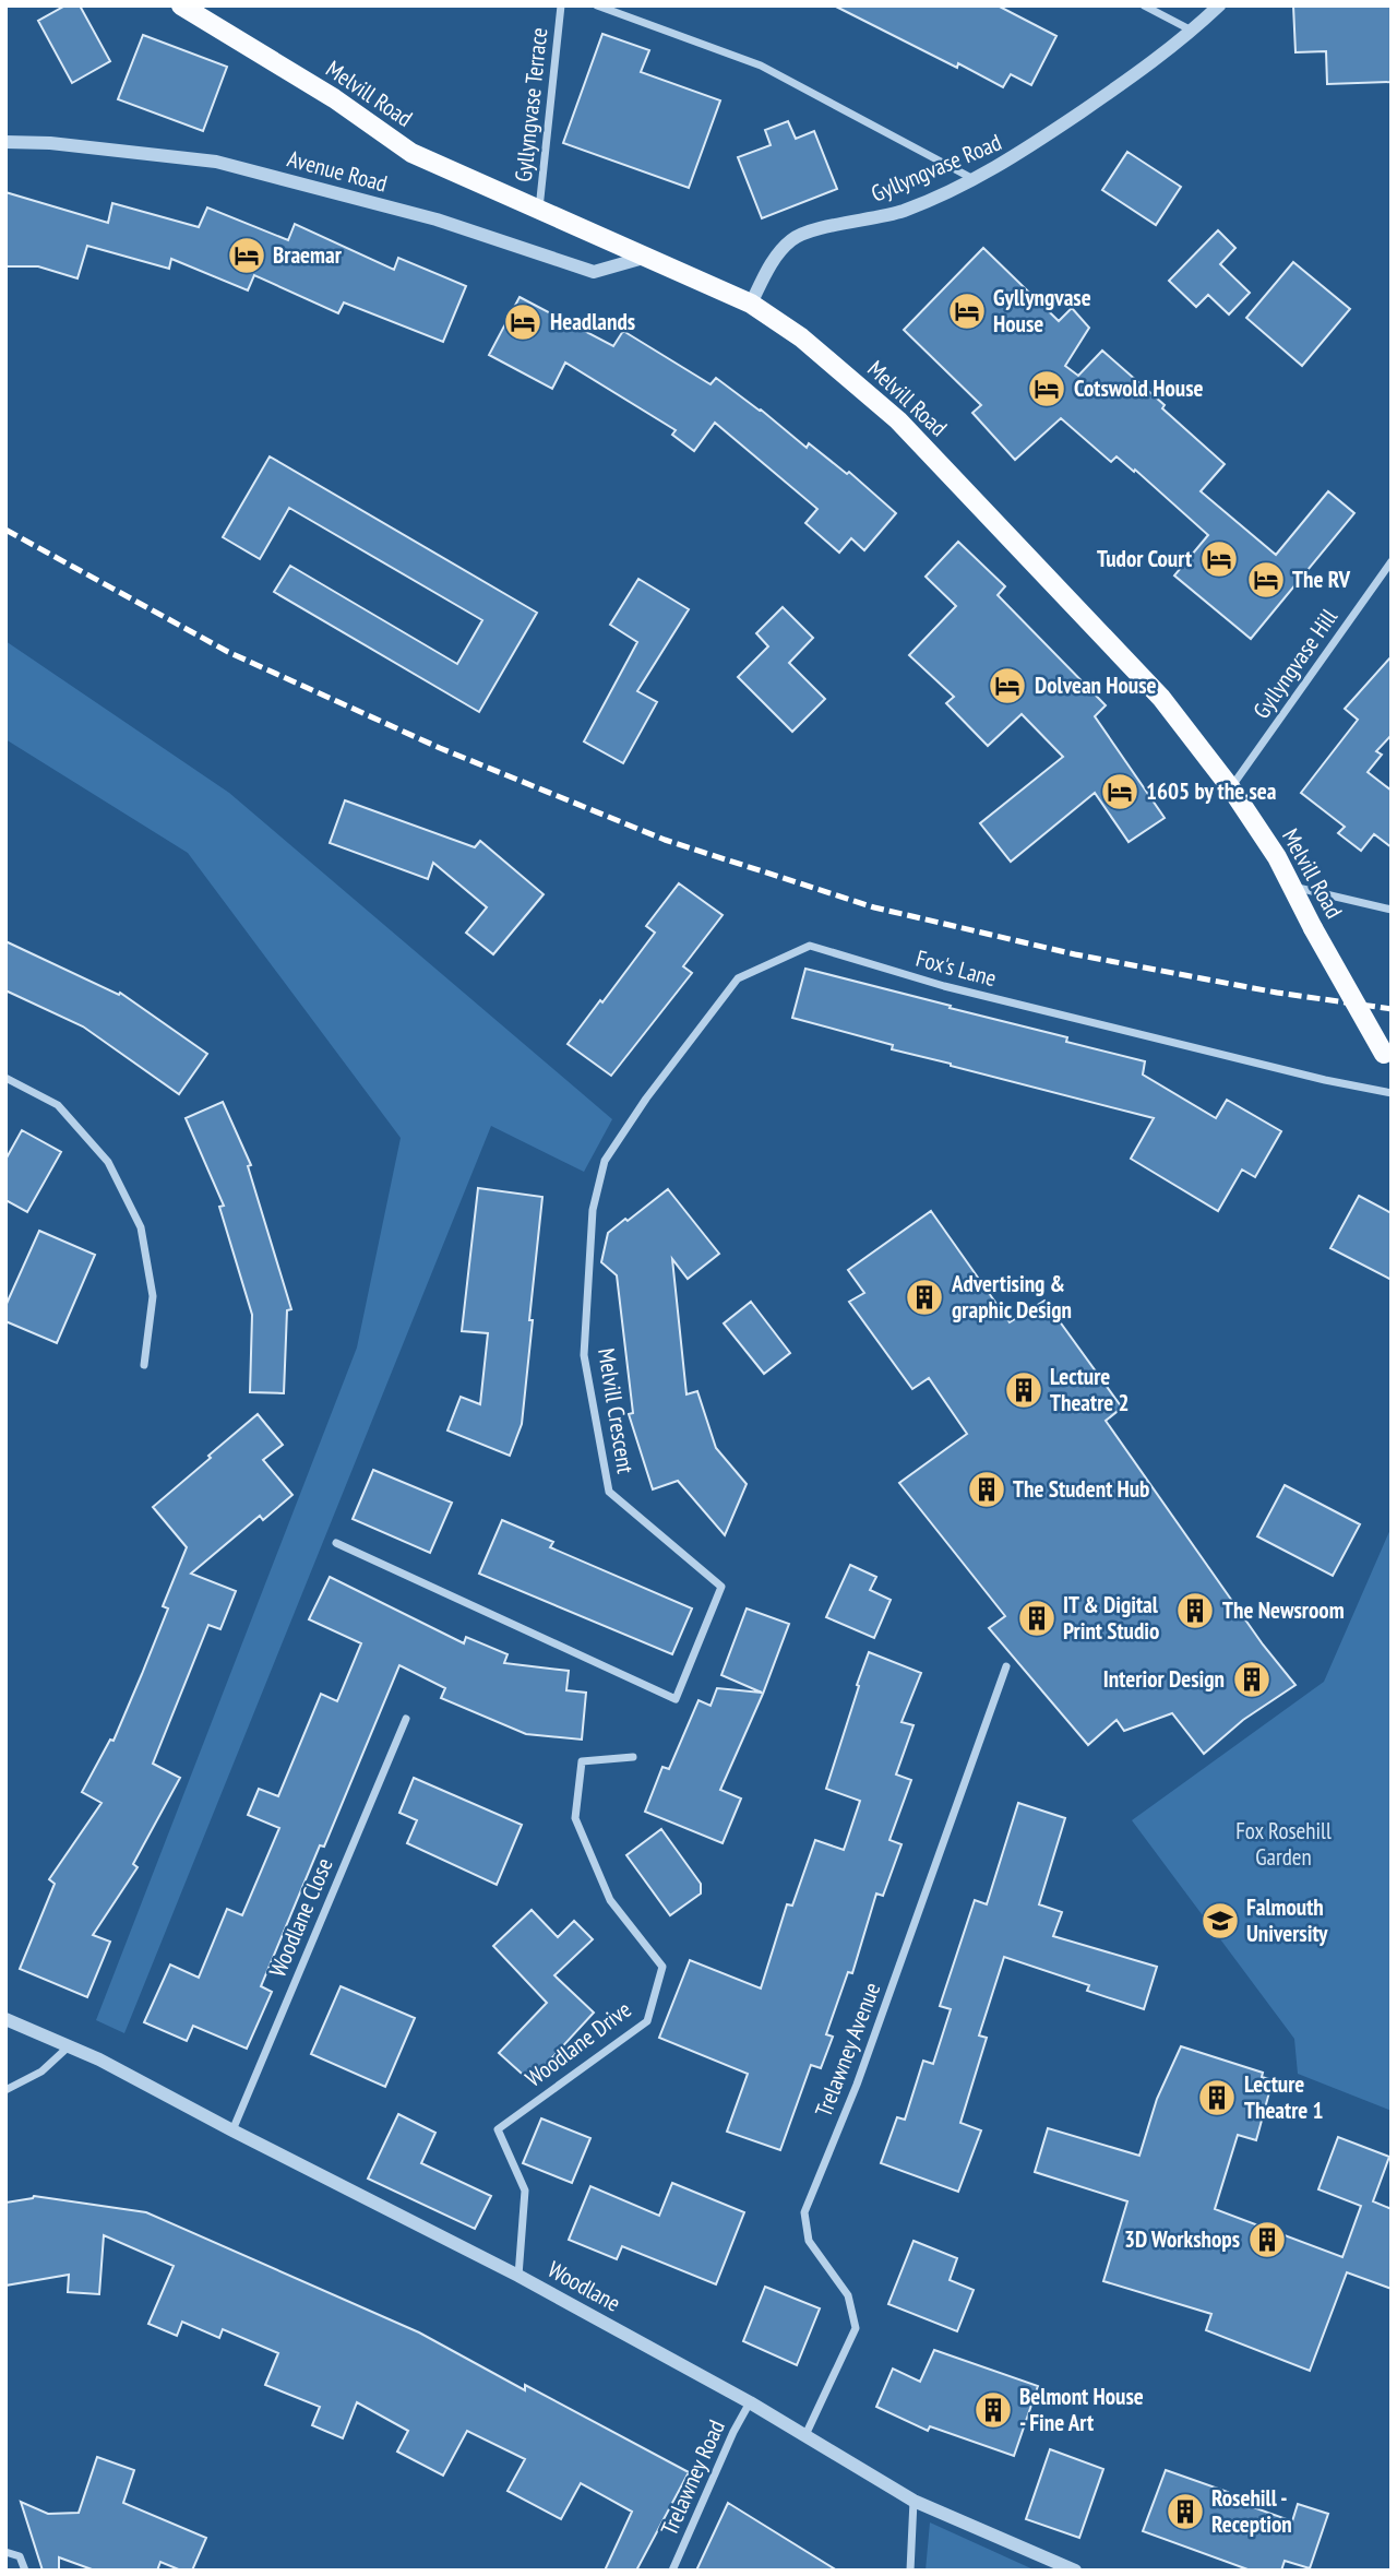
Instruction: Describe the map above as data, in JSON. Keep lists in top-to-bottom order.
{
  "streets": {
    "main road": ["Melvill Road"],
    "street": [
      "Gyllyngvase Terrace",
      "Gyllyngvase Road",
      "Avenue Road",
      "Gyllyngvase Hill",
      "Fox's Lane",
      "Melvill Crescent",
      "Woodlane Close",
      "Woodlane Drive",
      "Trelawney Avenue",
      "Woodlane",
      "Trelawney Road"
    ]
  },
  "crossings": [
    ["Melvill Road", "Gyllyngvase Terrace"],
    ["Melvill Road", "Gyllyngvase Road"],
    ["Melvill Road", "Avenue Road"],
    ["Melvill Road", "Gyllyngvase Hill"],
    ["Fox's Lane", "Melvill Crescent"],
    ["Woodlane Close", "Woodlane"],
    ["Woodlane Drive", "Woodlane"],
    ["Trelawney Avenue", "Woodlane"],
    ["Woodlane", "Trelawney Road"]
  ],
  "parks": ["Fox Rosehill Garden"],
  "places": {
    "hotel": [
      "Braemar",
      "Gyllyngvase House",
      "Headlands",
      "Cotswold House",
      "Tudor Court",
      "The RV",
      "Dolvean House",
      "1605 by the sea"
    ],
    "building": [
      "Advertising & graphic Design",
      "Lecture Theatre 2",
      "The Student Hub",
      "The Newsroom",
      "IT & Digital Print Studio",
      "Interior Design",
      "Lecture Theatre 1",
      "3D Workshops",
      "Belmont House - Fine Art",
      "Rosehill - Reception"
    ],
    "school or university": ["Falmouth University"]
  }
}
